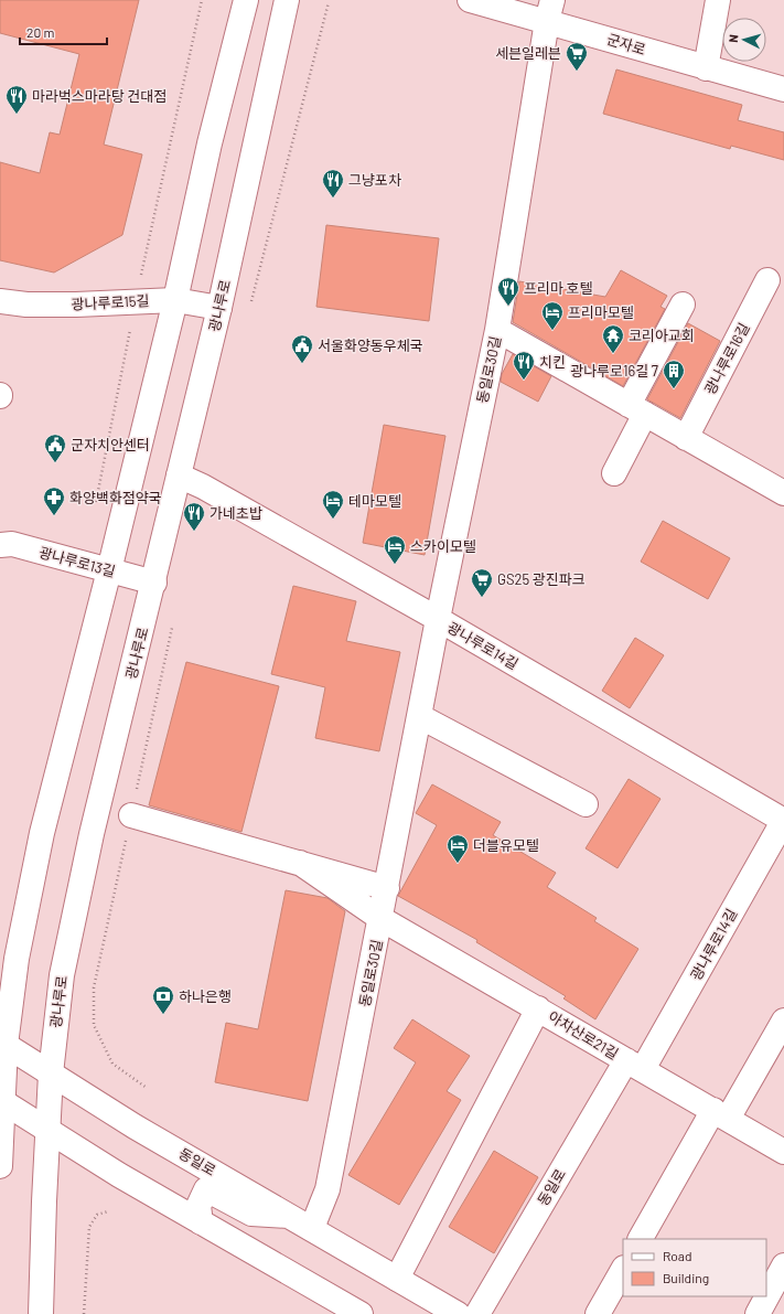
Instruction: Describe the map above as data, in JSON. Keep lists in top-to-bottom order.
{
  "streets": {
    "street": [
      "군자로",
      "광나루로15길",
      "광나루로",
      "광나루로16길",
      "동일로30길",
      "광나루로13길",
      "광나루로14길",
      "아차산로21길",
      "동일로"
    ]
  },
  "crossings": [
    ["군자로", "동일로30길"],
    ["광나루로15길", "광나루로"],
    ["광나루로", "광나루로13길"],
    ["광나루로", "광나루로14길"],
    ["광나루로", "동일로"],
    ["동일로30길", "광나루로14길"],
    ["동일로30길", "아차산로21길"],
    ["동일로30길", "동일로"],
    ["광나루로14길", "아차산로21길"],
    ["광나루로14길", "동일로"],
    ["아차산로21길", "동일로"]
  ],
  "places": {
    "supermarket": ["세븐일레븐", "GS25 광진파크"],
    "restaurant": [
      "마라벅스마라탕 건대점",
      "그냥포차",
      "프리마 호텔",
      "치킨",
      "가네초밥"
    ],
    "hotel": [
      "프리마모텔",
      "테마모텔",
      "스카이모텔",
      "더블유모텔"
    ],
    "temple": ["코리아교회"],
    "public building": ["서울화양동우체국", "군자치안센터"],
    "building": ["광나루로16길 7"],
    "pharmacy": ["화양백화점약국"],
    "bank": ["하나은행"]
  },
  "legend": ["Road", "Building"],
  "scale_bar": "20 m",
  "north": "left"
}
